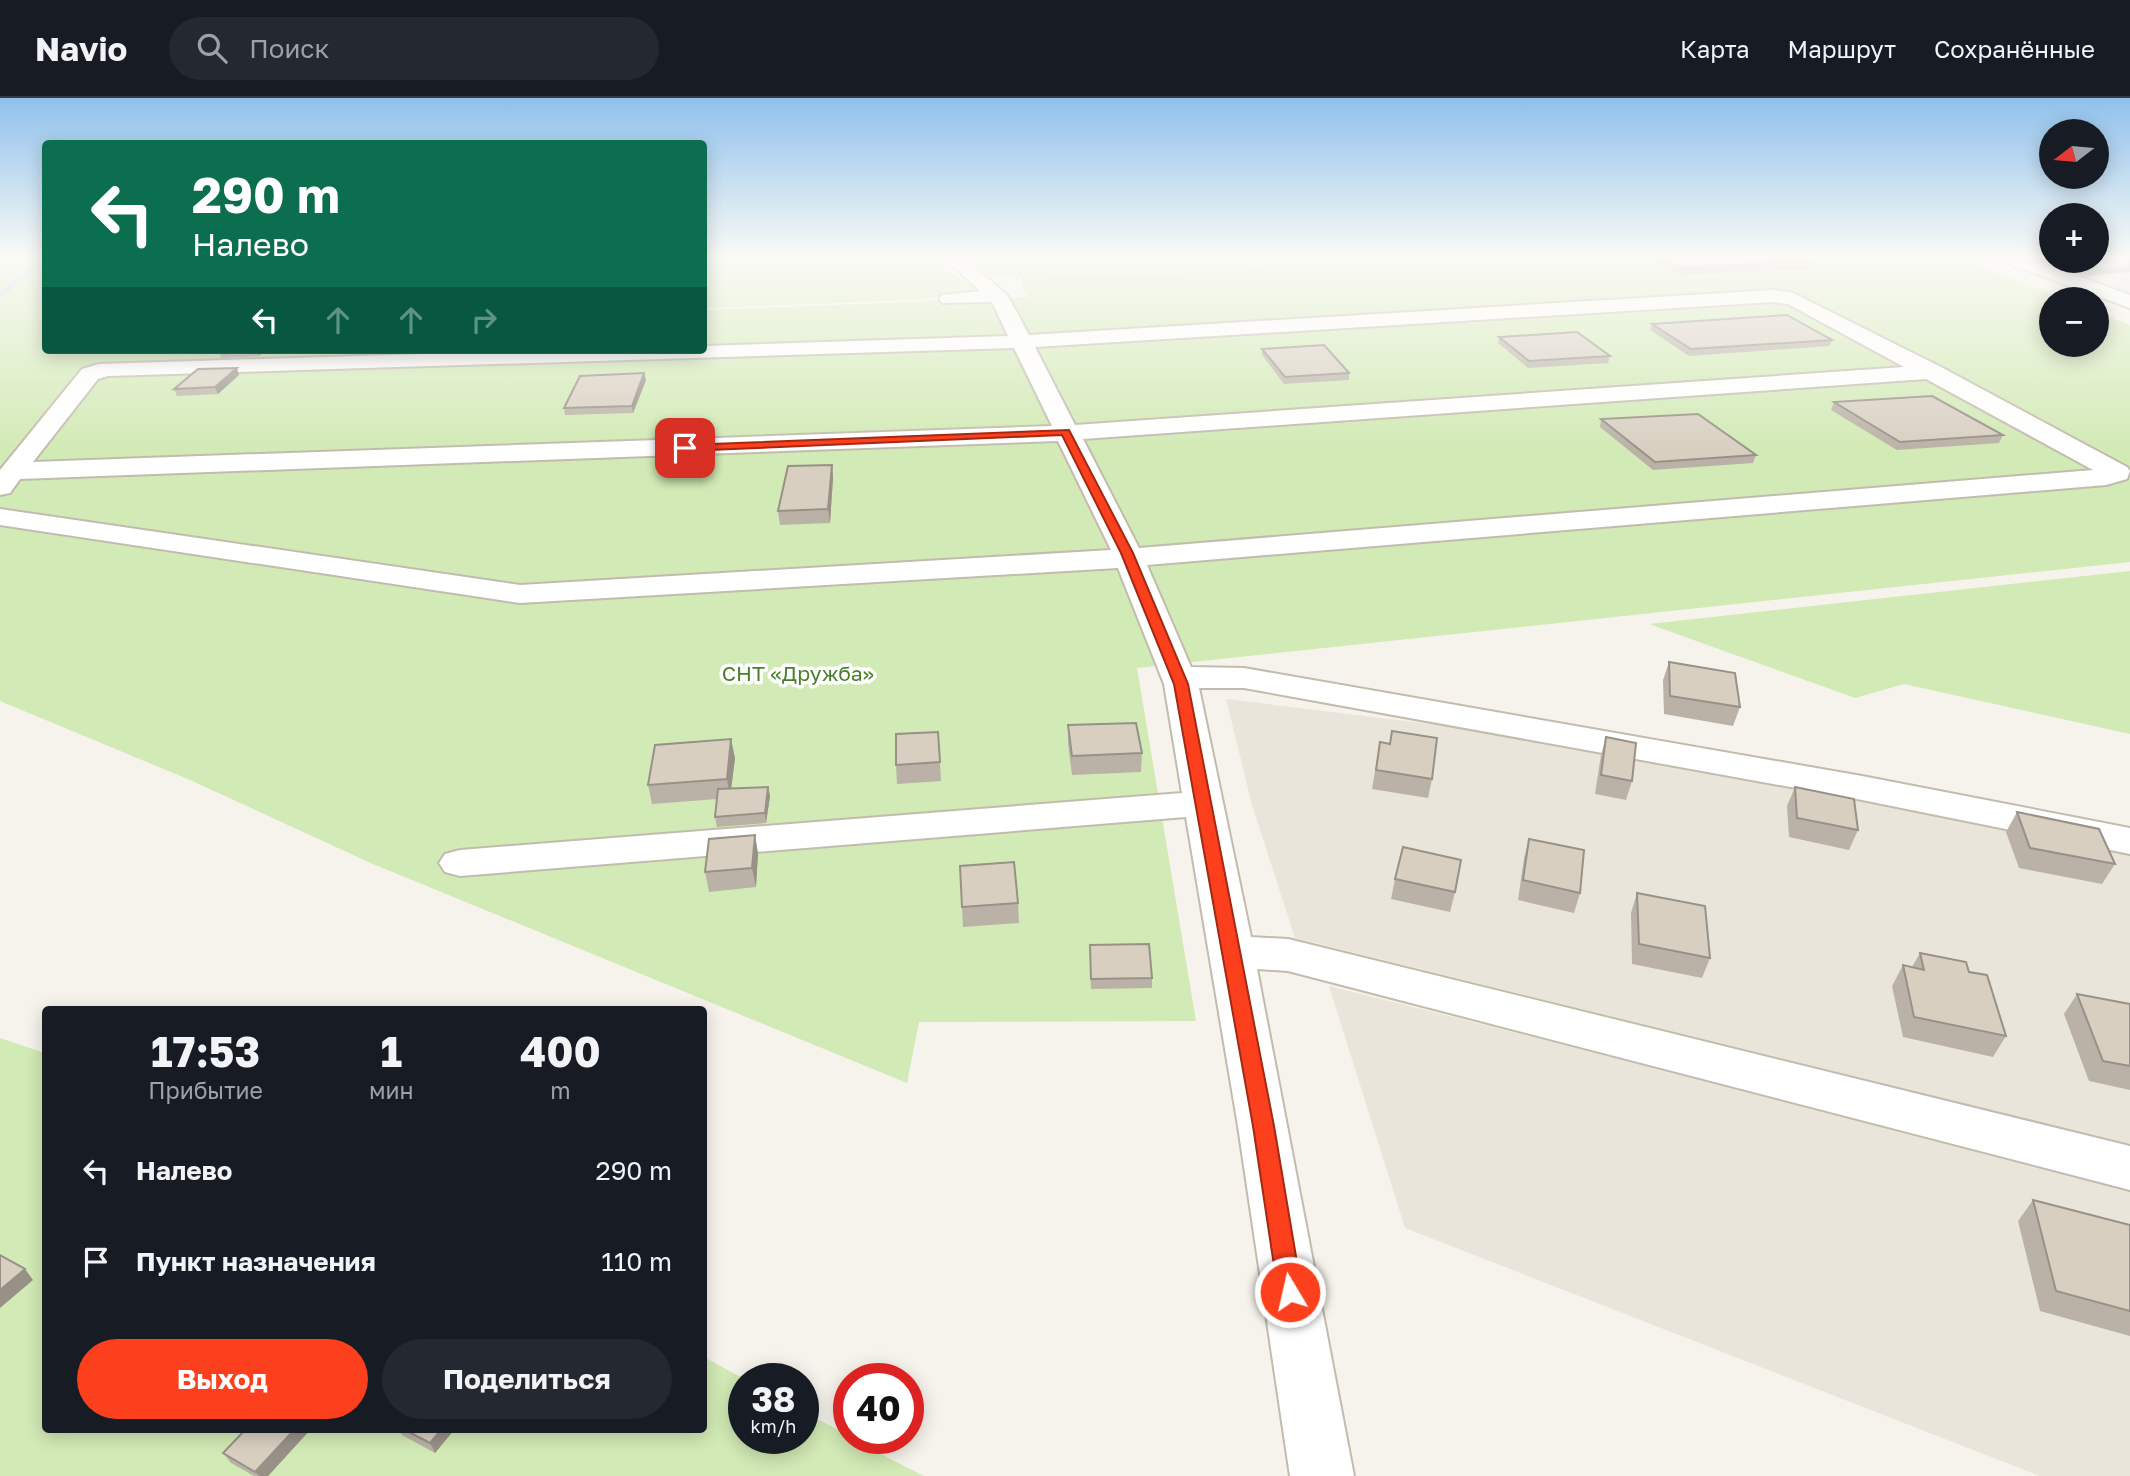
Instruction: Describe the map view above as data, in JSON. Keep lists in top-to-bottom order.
{
  "parks": ["СНТ «Дружба»"],
  "north": "left",
  "page": {
    "header": "Navio",
    "search": "Поиск",
    "nav": ["Карта", "Маршрут", "Сохранённые"],
    "map_buttons": ["+", "−"],
    "turn": ["290 m", "Налево"],
    "eta": [
      "17:53",
      "Прибытие",
      "1",
      "мин",
      "400",
      "m"
    ],
    "list": [
      {
        "name": "Налево",
        "value": "290 m"
      },
      {
        "name": "Пункт назначения",
        "value": "110 m"
      }
    ],
    "buttons": ["Выход", "Поделиться"],
    "speed": "38 km/h",
    "limit": "40"
  }
}
